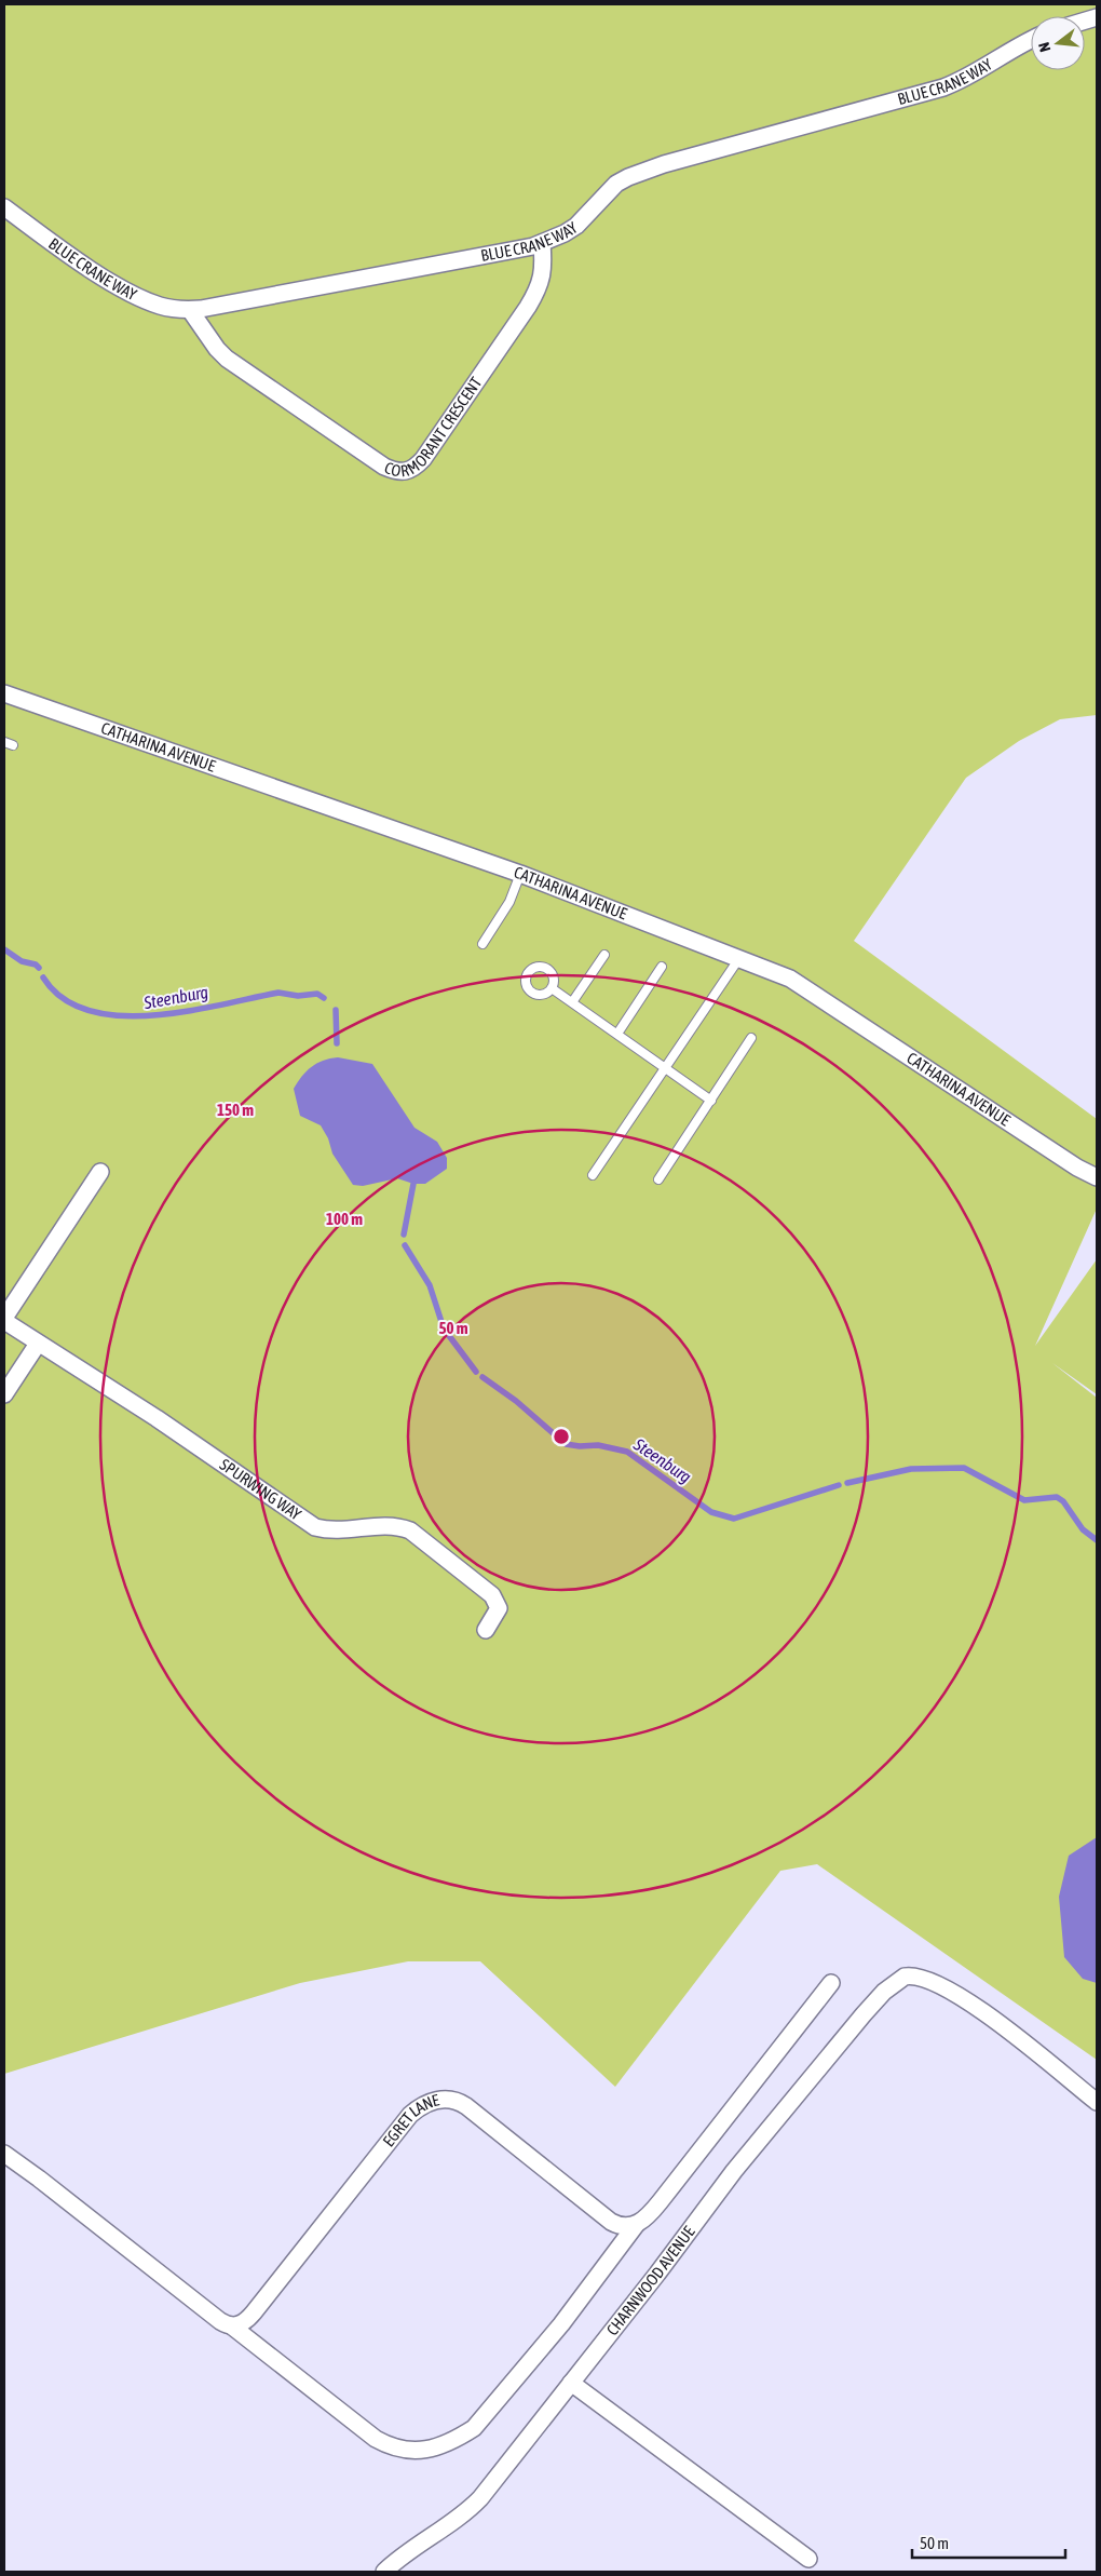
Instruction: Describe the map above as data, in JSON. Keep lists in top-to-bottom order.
{
  "streets": {
    "street": [
      "BLUE CRANE WAY",
      "CORMORANT CRESCENT",
      "CATHARINA AVENUE",
      "SPURWING WAY",
      "EGRET LANE",
      "CHARNWOOD AVENUE"
    ]
  },
  "crossings": [
    ["BLUE CRANE WAY", "CORMORANT CRESCENT"]
  ],
  "water": ["Steenburg"],
  "scale_bar": "50 m",
  "north": "left",
  "rings": ["150 m", "100 m", "50 m"]
}
